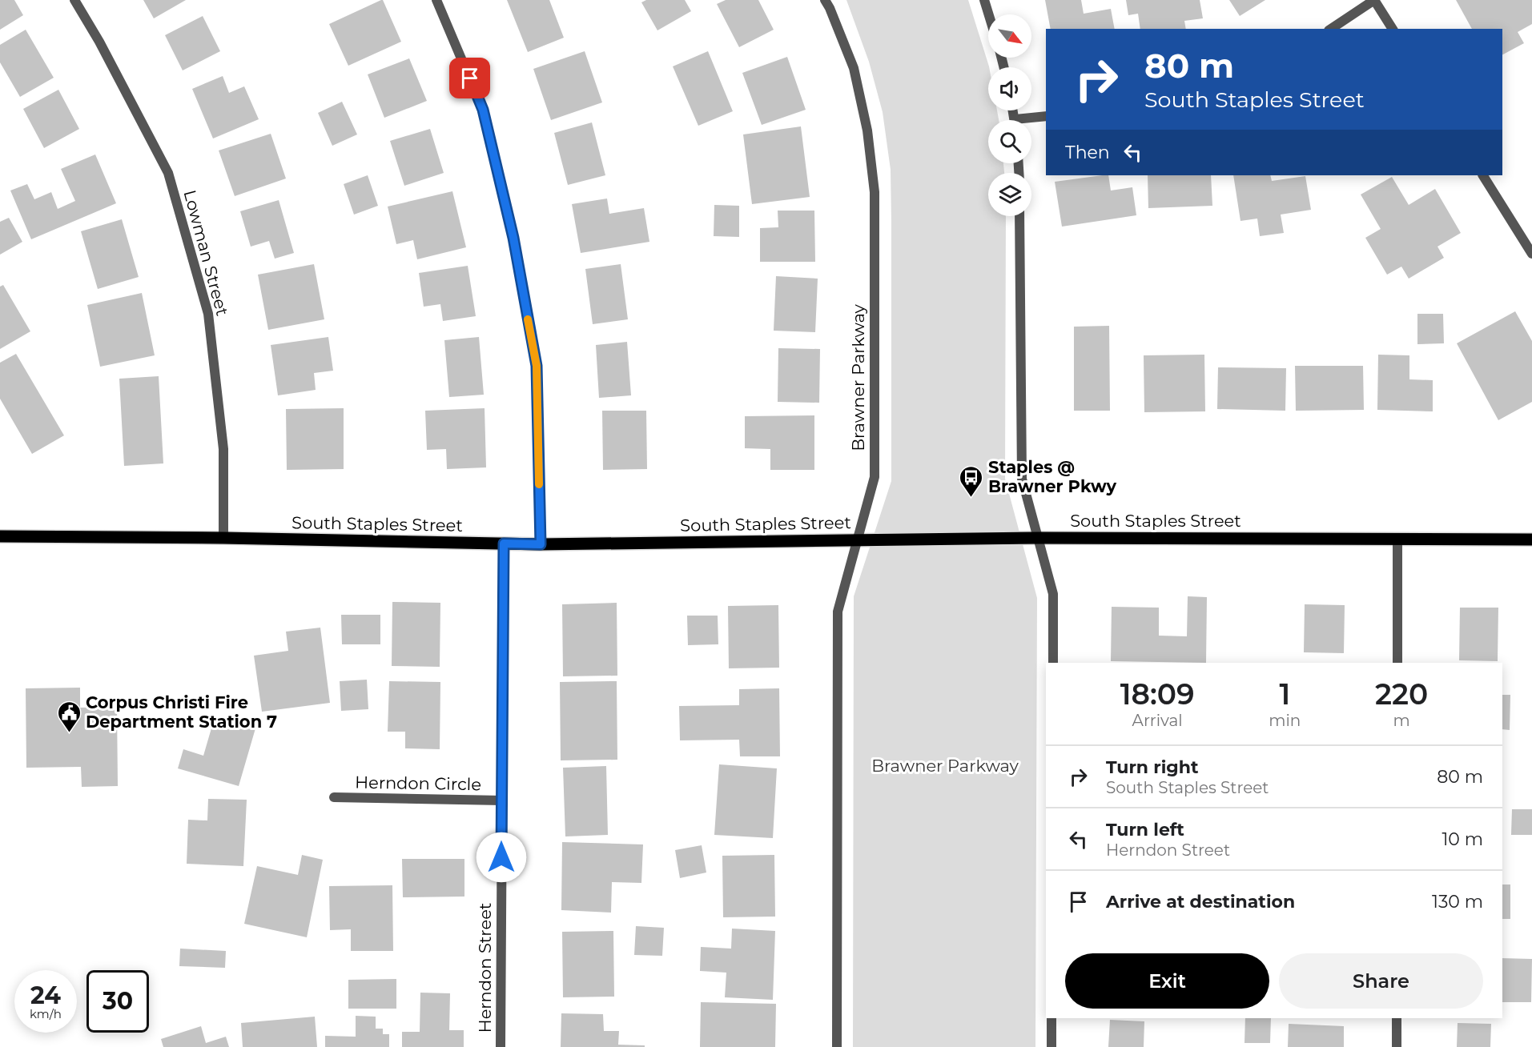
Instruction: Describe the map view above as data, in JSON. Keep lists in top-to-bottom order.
{
  "streets": {
    "main road": ["South Staples Street"],
    "street": [
      "Lowman Street",
      "Brawner Parkway",
      "Herndon Circle",
      "Herndon Street"
    ]
  },
  "crossings": [
    ["Lowman Street", "South Staples Street"],
    ["Brawner Parkway", "South Staples Street"],
    ["South Staples Street", "Herndon Street"],
    ["Herndon Circle", "Herndon Street"]
  ],
  "parks": ["Brawner Parkway"],
  "places": {
    "bus stop": ["Staples @ Brawner Pkwy"],
    "public building": ["Corpus Christi Fire Department Station 7"]
  },
  "north": "bottom right",
  "page": {
    "turn": ["80 m", "South Staples Street"],
    "then": "Then",
    "eta": [
      "18:09",
      "Arrival",
      "1",
      "min",
      "220",
      "m"
    ],
    "list": [
      {
        "name": "Turn right",
        "note": "South Staples Street",
        "value": "80 m"
      },
      {
        "name": "Turn left",
        "note": "Herndon Street",
        "value": "10 m"
      },
      {
        "name": "Arrive at destination",
        "value": "130 m"
      }
    ],
    "buttons": ["Exit", "Share"],
    "speed": "24 km/h",
    "limit": "30"
  }
}
